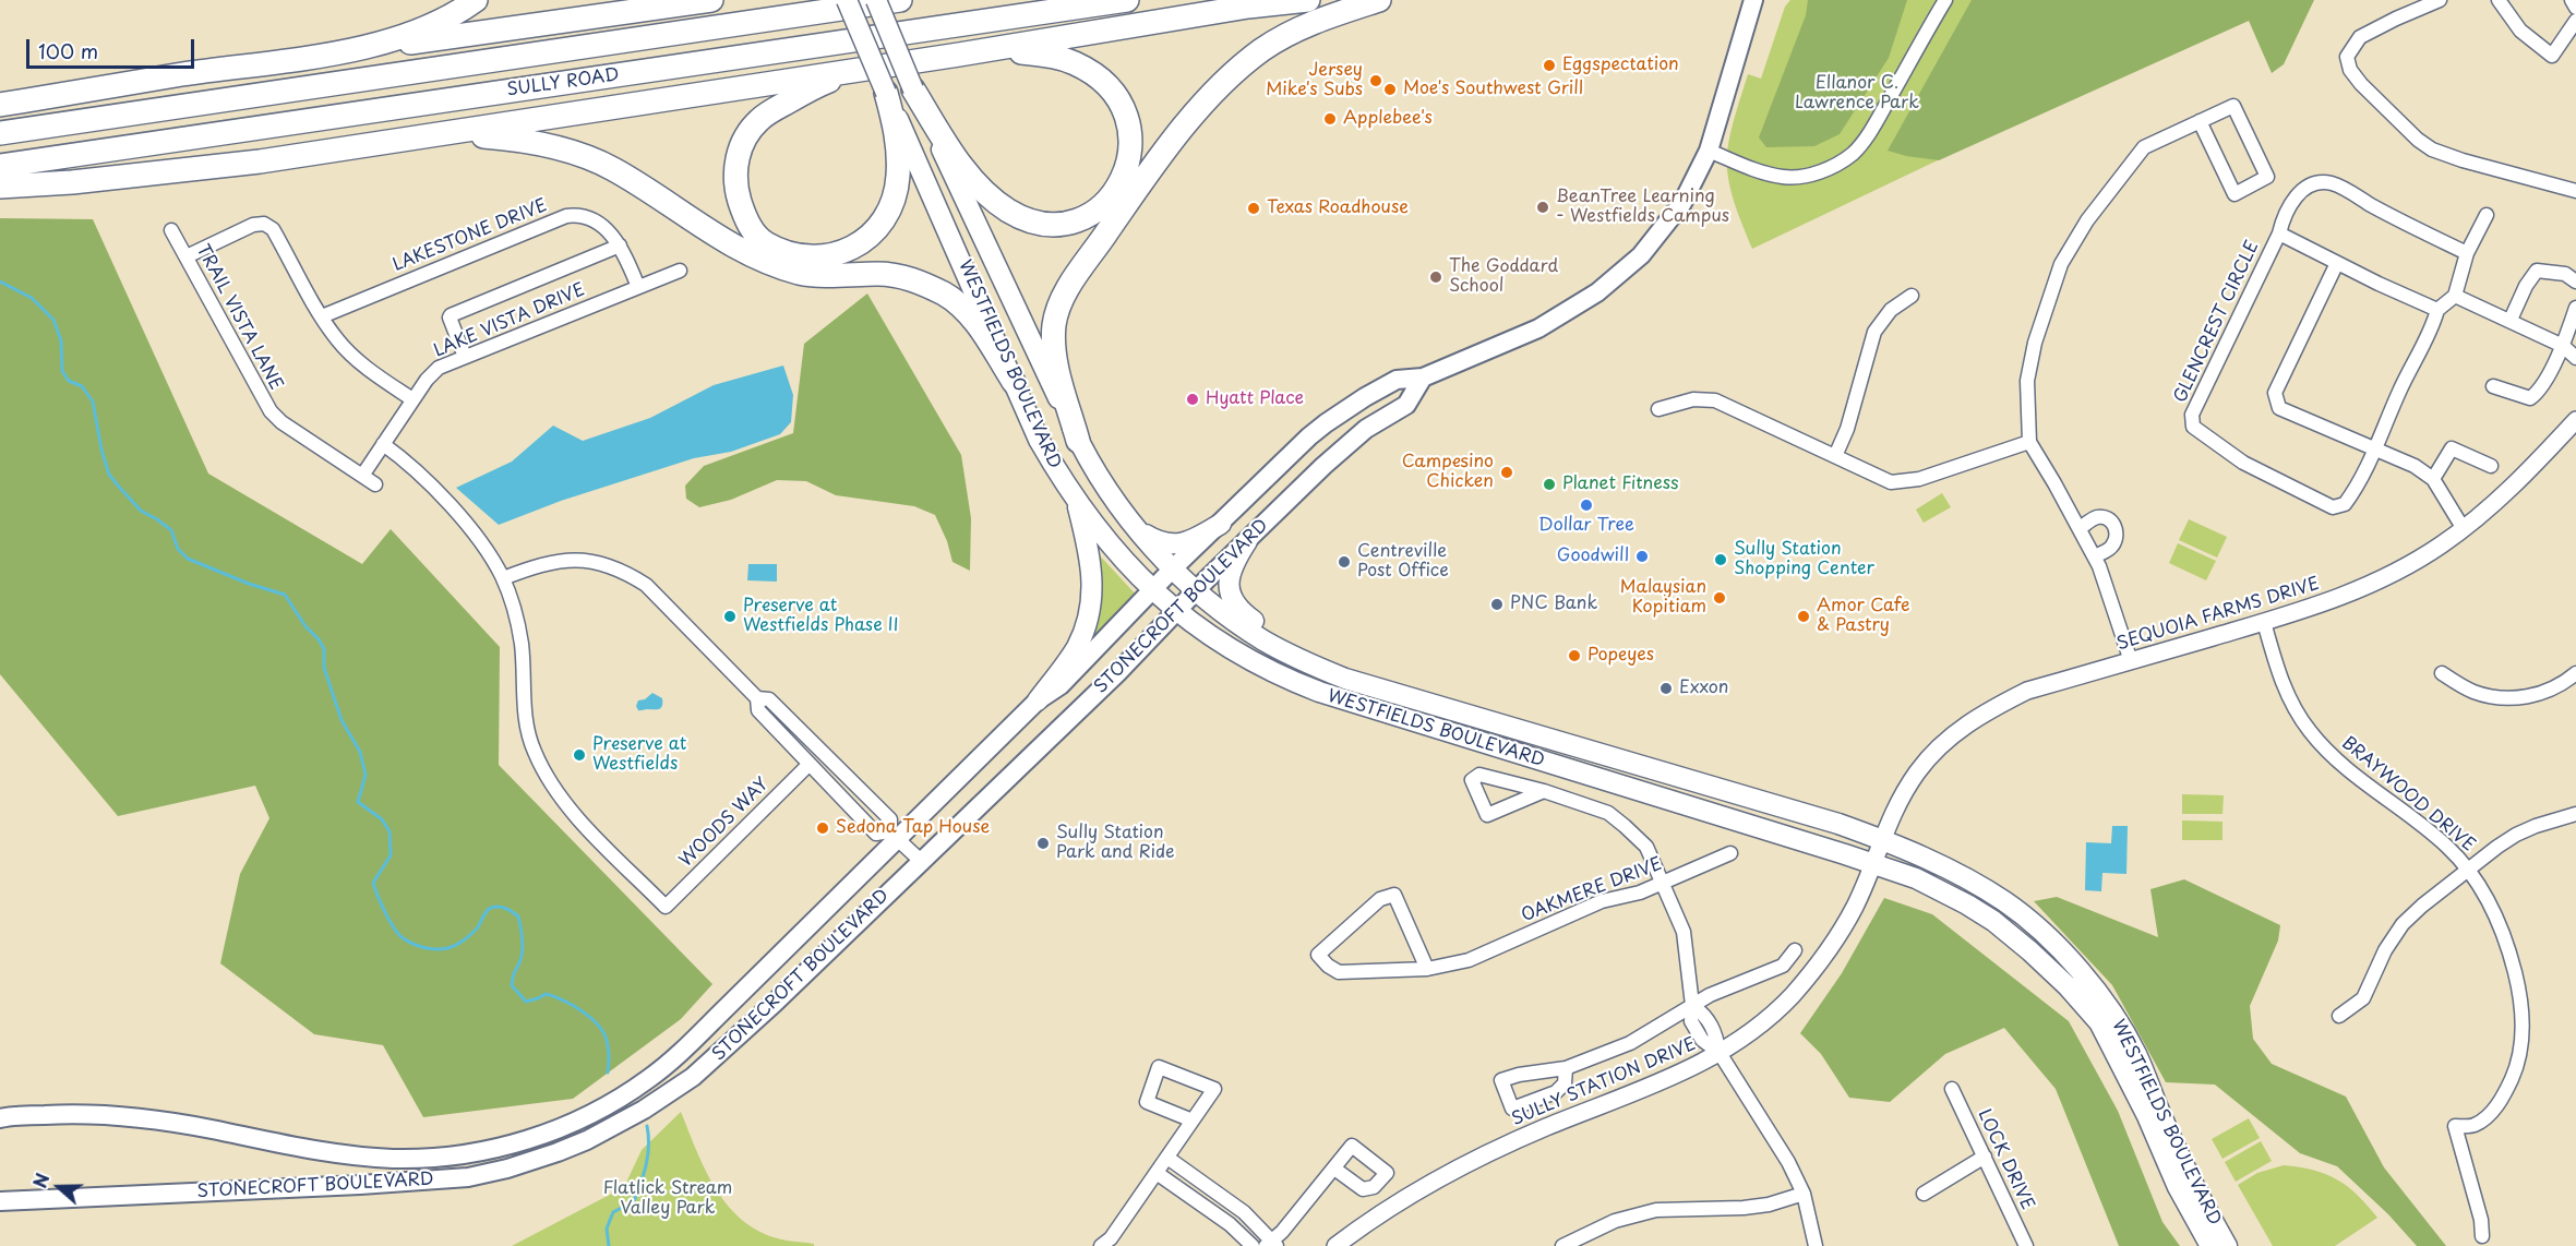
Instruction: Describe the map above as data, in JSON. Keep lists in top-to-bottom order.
{
  "streets": {
    "highway": ["SULLY ROAD"],
    "main road": ["WESTFIELDS BOULEVARD", "STONECROFT BOULEVARD"],
    "street": [
      "LAKESTONE DRIVE",
      "TRAIL VISTA LANE",
      "LAKE VISTA DRIVE",
      "GLENCREST CIRCLE",
      "SEQUOIA FARMS DRIVE",
      "BRAYWOOD DRIVE",
      "WOODS WAY",
      "OAKMERE DRIVE",
      "SULLY STATION DRIVE",
      "LOCK DRIVE"
    ]
  },
  "crossings": [
    ["LAKESTONE DRIVE", "LAKE VISTA DRIVE"],
    ["TRAIL VISTA LANE", "LAKE VISTA DRIVE"],
    ["WESTFIELDS BOULEVARD", "STONECROFT BOULEVARD"],
    ["WESTFIELDS BOULEVARD", "SEQUOIA FARMS DRIVE"],
    ["WESTFIELDS BOULEVARD", "SULLY STATION DRIVE"],
    ["SEQUOIA FARMS DRIVE", "BRAYWOOD DRIVE"],
    ["SEQUOIA FARMS DRIVE", "SULLY STATION DRIVE"]
  ],
  "parks": ["Ellanor C. Lawrence Park", "Flatlick Stream Valley Park"],
  "places": [
    "Eggspectation",
    "Jersey Mike's Subs",
    "Moe's Southwest Grill",
    "Applebee's",
    "BeanTree Learning - Westfields Campus",
    "Texas Roadhouse",
    "The Goddard School",
    "Hyatt Place",
    "Campesino Chicken",
    "Planet Fitness",
    "Dollar Tree",
    "Goodwill",
    "Sully Station Shopping Center",
    "Centreville Post Office",
    "Malaysian Kopitiam",
    "PNC Bank",
    "Preserve at Westfields Phase II",
    "Amor Cafe & Pastry",
    "Popeyes",
    "Exxon",
    "Preserve at Westfields",
    "Sedona Tap House",
    "Sully Station Park and Ride"
  ],
  "scale_bar": "100 m",
  "north": "left"
}
